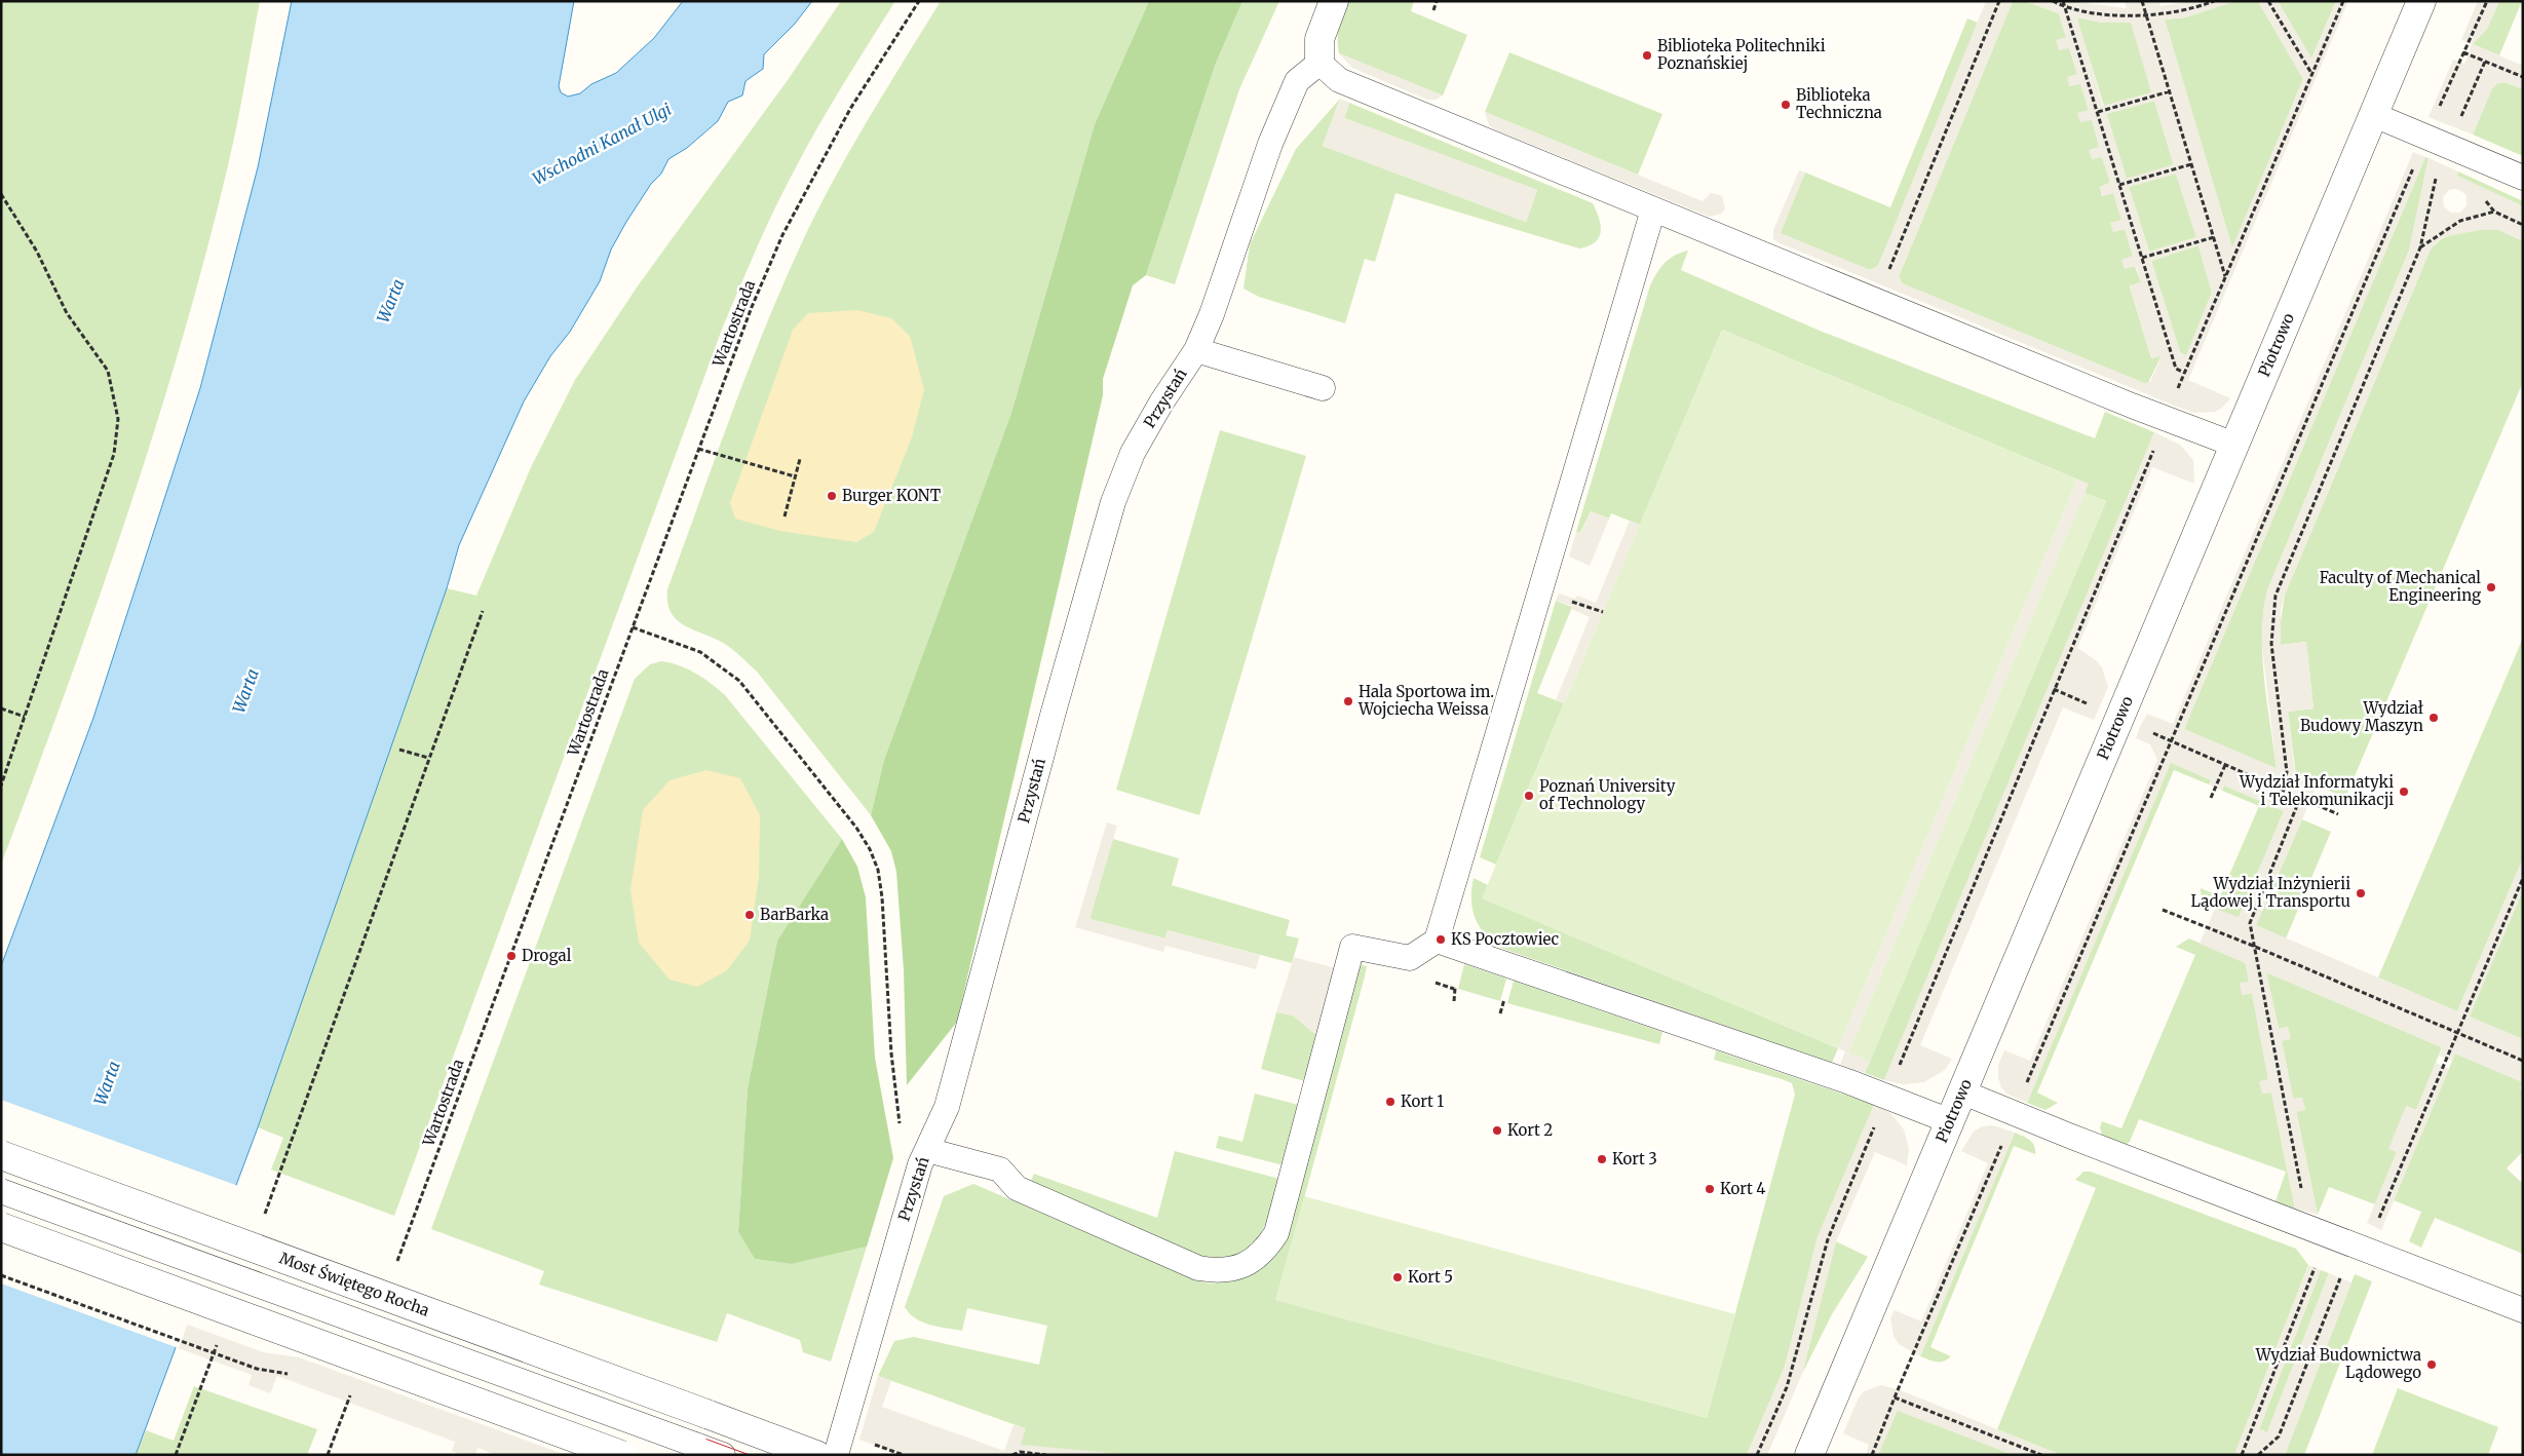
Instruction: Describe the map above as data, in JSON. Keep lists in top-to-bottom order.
{
  "streets": {
    "street": ["Piotrowo", "Most Świętego Rocha"],
    "lane": ["Przystań"],
    "path": ["Wartostrada"]
  },
  "water": ["Wschodni Kanał Ulgi", "Warta"],
  "places": [
    "Biblioteka Politechniki Poznańskiej",
    "Biblioteka Techniczna",
    "Burger KONT",
    "Faculty of Mechanical Engineering",
    "Hala Sportowa im. Wojciecha Weissa",
    "Wydział Budowy Maszyn",
    "Wydział Informatyki i Telekomunikacji",
    "Poznań University of Technology",
    "Wydział Inżynierii Lądowej i Transportu",
    "BarBarka",
    "KS Pocztowiec",
    "Drogal",
    "Kort 1",
    "Kort 2",
    "Kort 3",
    "Kort 4",
    "Kort 5",
    "Wydział Budownictwa Lądowego"
  ]
}
